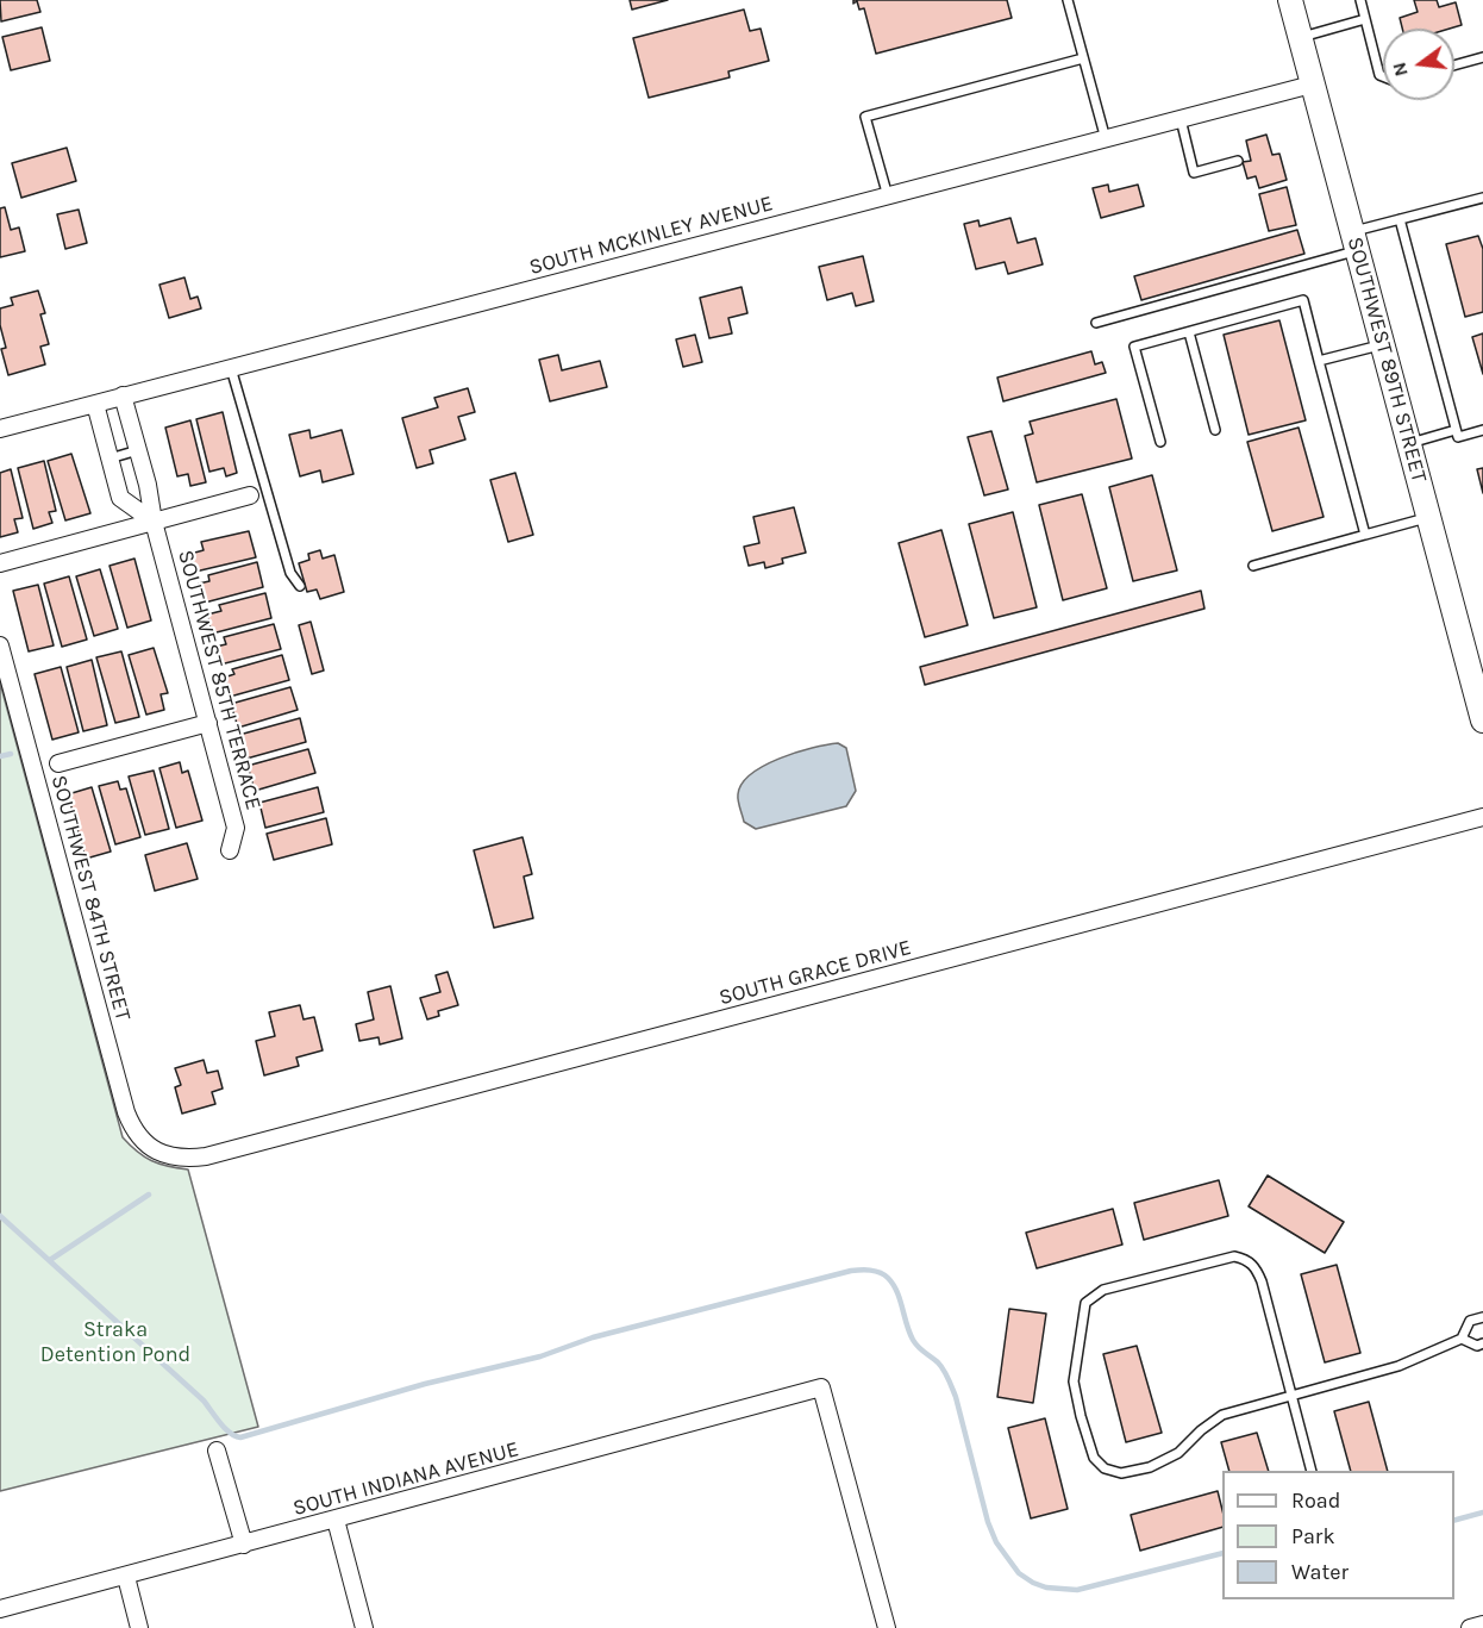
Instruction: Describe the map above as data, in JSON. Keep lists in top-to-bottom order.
{
  "streets": {
    "main road": ["SOUTHWEST 89TH STREET"],
    "street": [
      "SOUTH MCKINLEY AVENUE",
      "SOUTHWEST 85TH TERRACE",
      "SOUTHWEST 84TH STREET",
      "SOUTH GRACE DRIVE",
      "SOUTH INDIANA AVENUE"
    ]
  },
  "crossings": [
    ["SOUTH MCKINLEY AVENUE", "SOUTHWEST 89TH STREET"],
    ["SOUTH MCKINLEY AVENUE", "SOUTHWEST 85TH TERRACE"],
    ["SOUTHWEST 84TH STREET", "SOUTH GRACE DRIVE"]
  ],
  "parks": ["Straka Detention Pond"],
  "legend": ["Road", "Park", "Water"],
  "north": "left"
}
